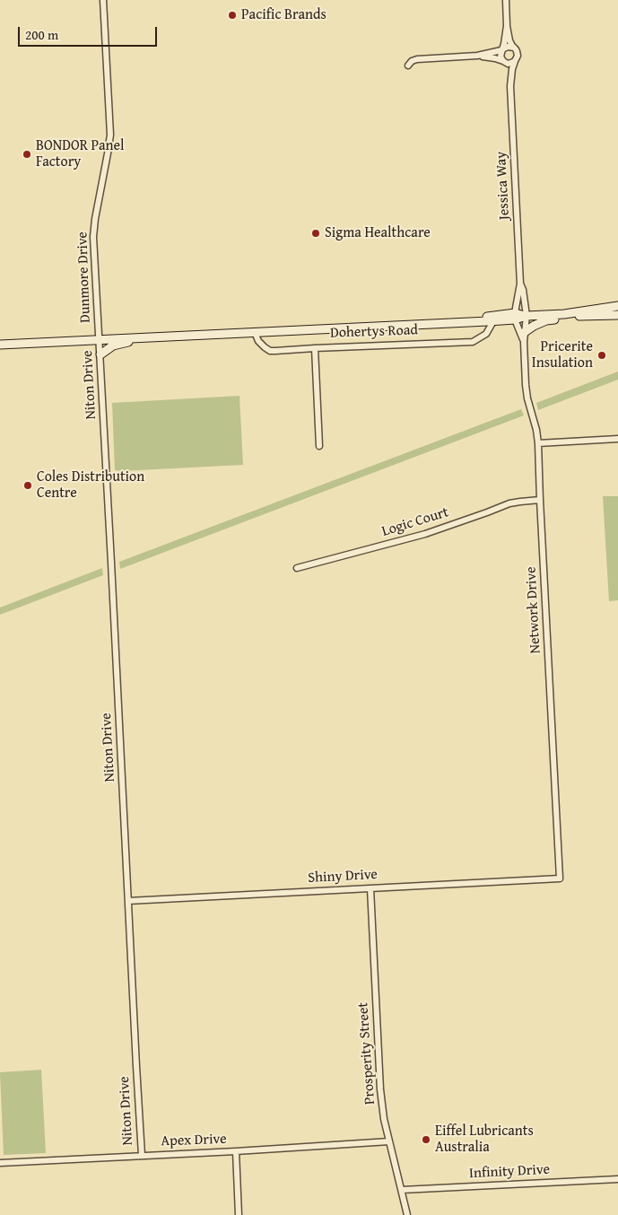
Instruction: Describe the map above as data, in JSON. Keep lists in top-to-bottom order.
{
  "streets": {
    "main road": ["Dohertys Road"],
    "street": [
      "Jessica Way",
      "Dunmore Drive",
      "Niton Drive",
      "Logic Court",
      "Network Drive",
      "Shiny Drive",
      "Prosperity Street",
      "Apex Drive",
      "Infinity Drive"
    ]
  },
  "crossings": [
    ["Jessica Way", "Dohertys Road"],
    ["Jessica Way", "Network Drive"],
    ["Dunmore Drive", "Dohertys Road"],
    ["Dunmore Drive", "Niton Drive"],
    ["Dohertys Road", "Niton Drive"],
    ["Dohertys Road", "Network Drive"],
    ["Niton Drive", "Shiny Drive"],
    ["Niton Drive", "Apex Drive"],
    ["Logic Court", "Network Drive"],
    ["Network Drive", "Shiny Drive"],
    ["Shiny Drive", "Prosperity Street"],
    ["Prosperity Street", "Apex Drive"],
    ["Prosperity Street", "Infinity Drive"]
  ],
  "places": [
    "Pacific Brands",
    "BONDOR Panel Factory",
    "Sigma Healthcare",
    "Pricerite Insulation",
    "Coles Distribution Centre",
    "Eiffel Lubricants Australia"
  ],
  "scale_bar": "200 m"
}
